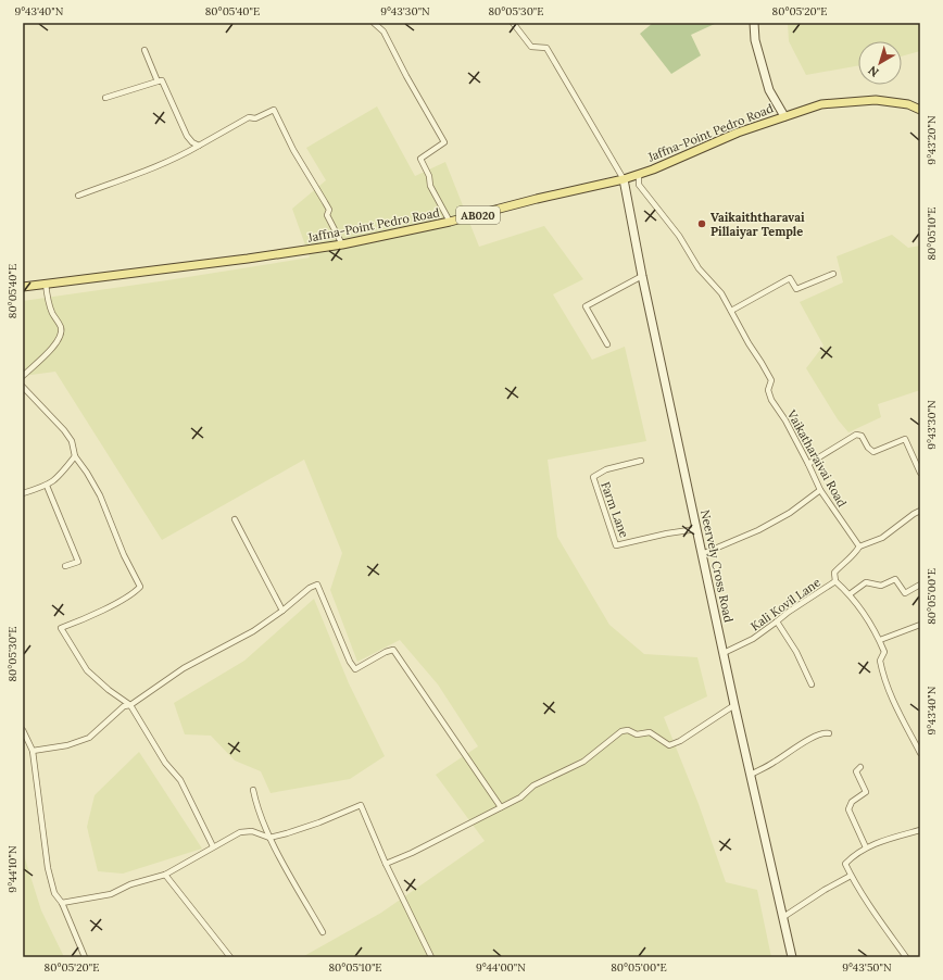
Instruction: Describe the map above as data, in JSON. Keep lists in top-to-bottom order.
{
  "streets": {
    "main road": ["Jaffna-Point Pedro Road", "AB020"],
    "street": [
      "Vaikatharaivai Road",
      "Farm Lane",
      "Neervely Cross Road",
      "Kali Kovil Lane"
    ]
  },
  "crossings": [
    ["Jaffna-Point Pedro Road", "Vaikatharaivai Road"],
    ["Jaffna-Point Pedro Road", "Neervely Cross Road"],
    ["Farm Lane", "Neervely Cross Road"],
    ["Neervely Cross Road", "Kali Kovil Lane"]
  ],
  "places": ["Vaikaiththaravai Pillaiyar Temple"],
  "north": "bottom left",
  "coordinates": [
    "9°43'40\"N",
    "80°05'40\"E",
    "9°43'30\"N",
    "80°05'30\"E",
    "80°05'20\"E",
    "9°43'20\"N",
    "80°05'10\"E",
    "80°05'00\"E",
    "9°44'10\"N",
    "9°44'00\"N",
    "9°43'50\"N"
  ]
}
